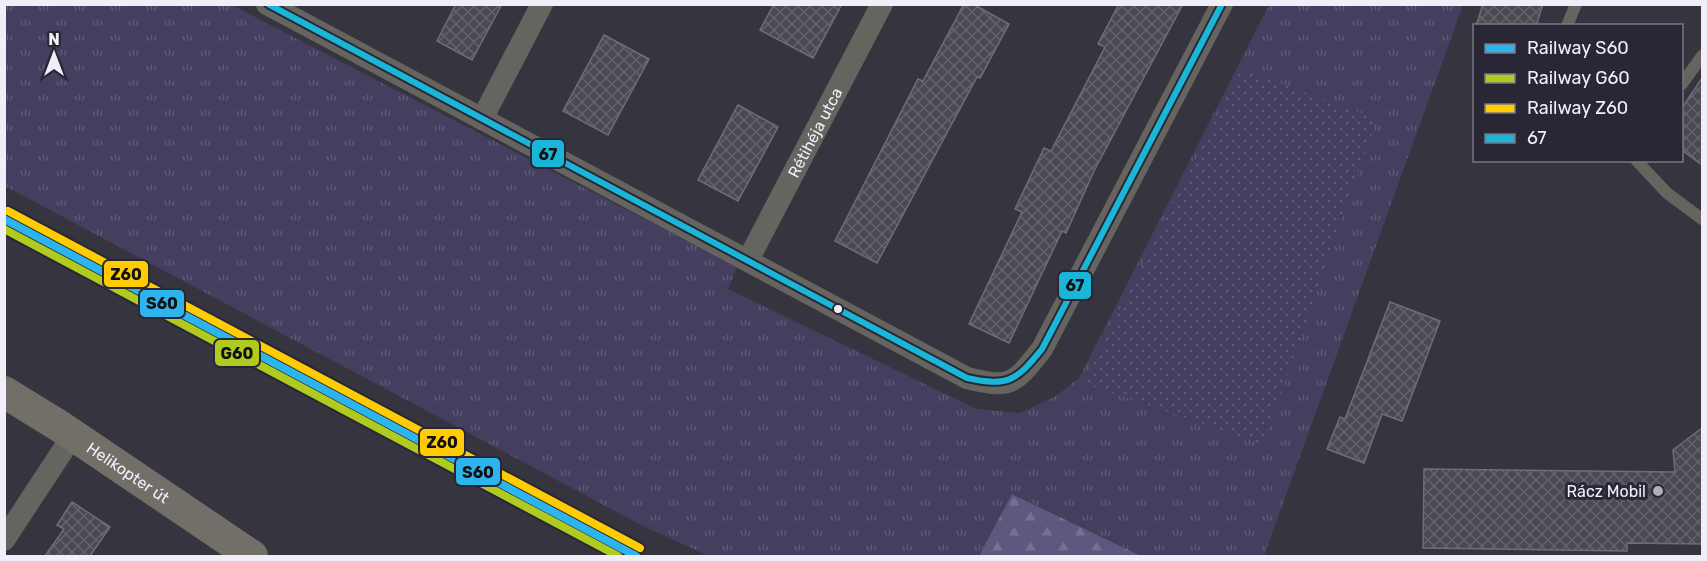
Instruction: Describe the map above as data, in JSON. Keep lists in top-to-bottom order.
{
  "streets": {
    "street": ["Rétihéja utca", "Helikopter út"]
  },
  "places": ["Rácz Mobil"],
  "lines": [
    "transit line 67",
    "rail line Z60",
    "rail line S60",
    "rail line G60"
  ],
  "legend": [
    "Railway S60",
    "Railway G60",
    "Railway Z60",
    "67"
  ],
  "north": "top"
}
